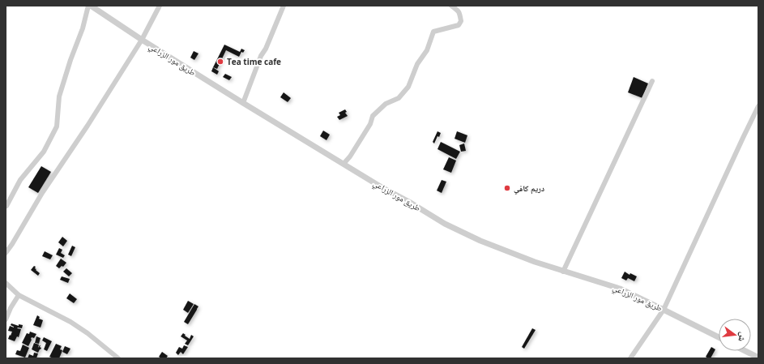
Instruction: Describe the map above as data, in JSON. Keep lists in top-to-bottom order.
{
  "streets": {
    "street": ["طريق مور الزراعي"]
  },
  "places": ["Tea time cafe", "دريم كافي"],
  "north": "right"
}
